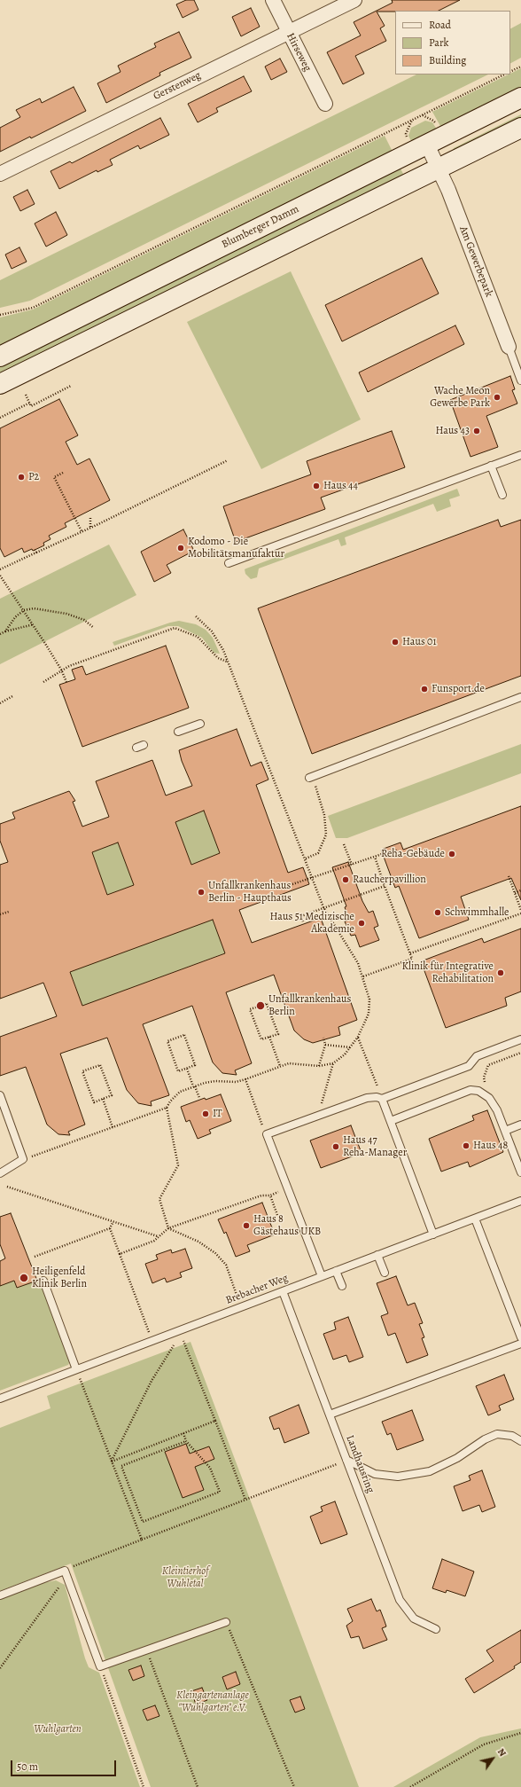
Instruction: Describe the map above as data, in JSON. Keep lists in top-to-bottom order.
{
  "streets": {
    "main road": ["Blumberger Damm"],
    "street": ["Hirseweg", "Gerstenweg", "Am Gewerbepark"],
    "lane": ["Brebacher Weg", "Landhausring"]
  },
  "crossings": [
    ["Hirseweg", "Gerstenweg"],
    ["Blumberger Damm", "Am Gewerbepark"],
    ["Brebacher Weg", "Landhausring"]
  ],
  "parks": ["Kleintierhof Wuhletal", "Kleingartenanlage \"Wuhlgarten\" e.V.", "Wuhlgarten"],
  "places": [
    "Wache Meon Gewerbe Park",
    "Haus 43",
    "P2",
    "Haus 44",
    "Kodomo - Die Mobilitätsmanufaktur",
    "Haus 01",
    "Funsport.de",
    "Reha-Gebäude",
    "Raucherpavillion",
    "Unfallkrankenhaus Berlin - Haupthaus",
    "Schwimmhalle",
    "Haus 51 Medizische Akademie",
    "Klinik für Integrative Rehabilitation",
    "Unfallkrankenhaus Berlin",
    "IT",
    "Haus 48",
    "Haus 47 Reha-Manager",
    "Haus 8 Gästehaus UKB",
    "Heiligenfeld Klinik Berlin"
  ],
  "legend": ["Road", "Park", "Building"],
  "scale_bar": "50 m",
  "north": "top right"
}
